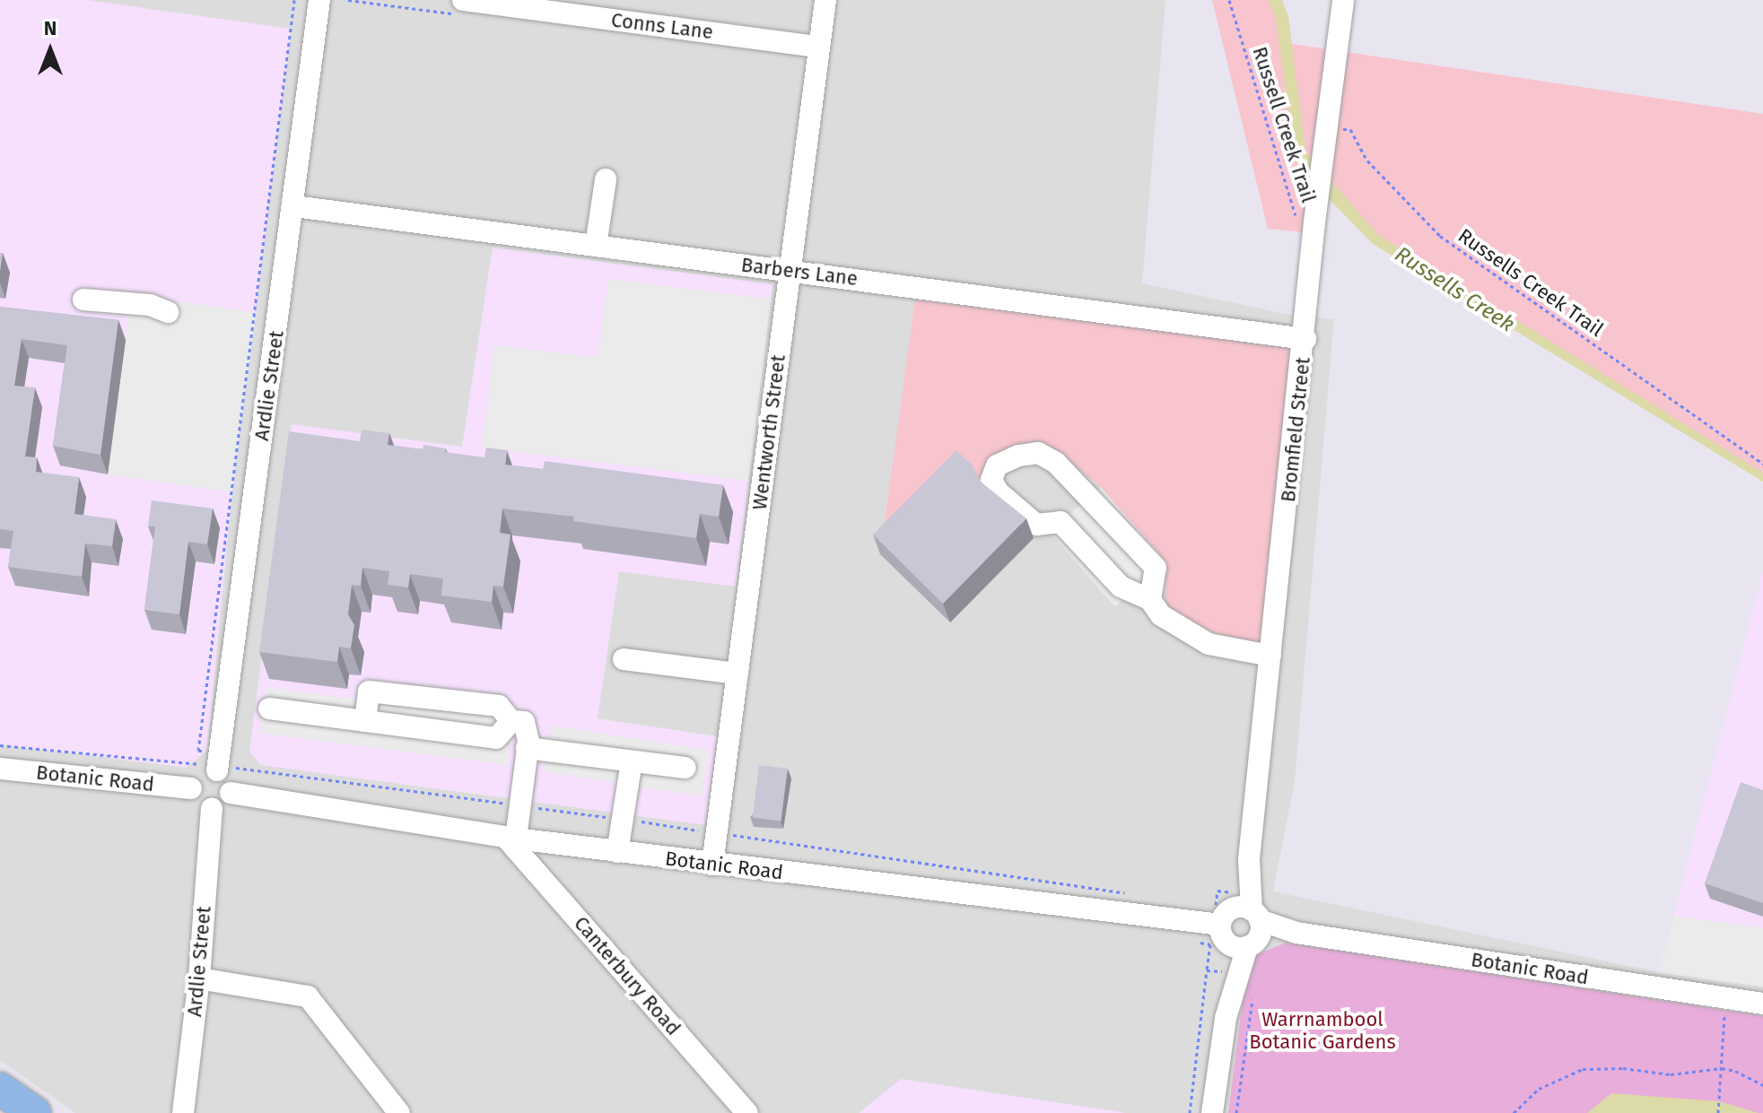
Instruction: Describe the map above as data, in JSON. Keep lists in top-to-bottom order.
{
  "streets": {
    "street": [
      "Conns Lane",
      "Barbers Lane",
      "Ardlie Street",
      "Bromfield Street",
      "Wentworth Street",
      "Botanic Road",
      "Canterbury Road"
    ],
    "path": ["Russell Creek Trail", "Russells Creek Trail"]
  },
  "crossings": [
    ["Conns Lane", "Wentworth Street"],
    ["Russell Creek Trail", "Bromfield Street"],
    ["Barbers Lane", "Ardlie Street"],
    ["Barbers Lane", "Bromfield Street"],
    ["Barbers Lane", "Wentworth Street"],
    ["Russells Creek Trail", "Bromfield Street"],
    ["Ardlie Street", "Botanic Road"],
    ["Bromfield Street", "Botanic Road"],
    ["Wentworth Street", "Botanic Road"],
    ["Botanic Road", "Canterbury Road"]
  ],
  "water": ["Russells Creek"],
  "parks": ["Warrnambool Botanic Gardens"],
  "north": "top"
}
